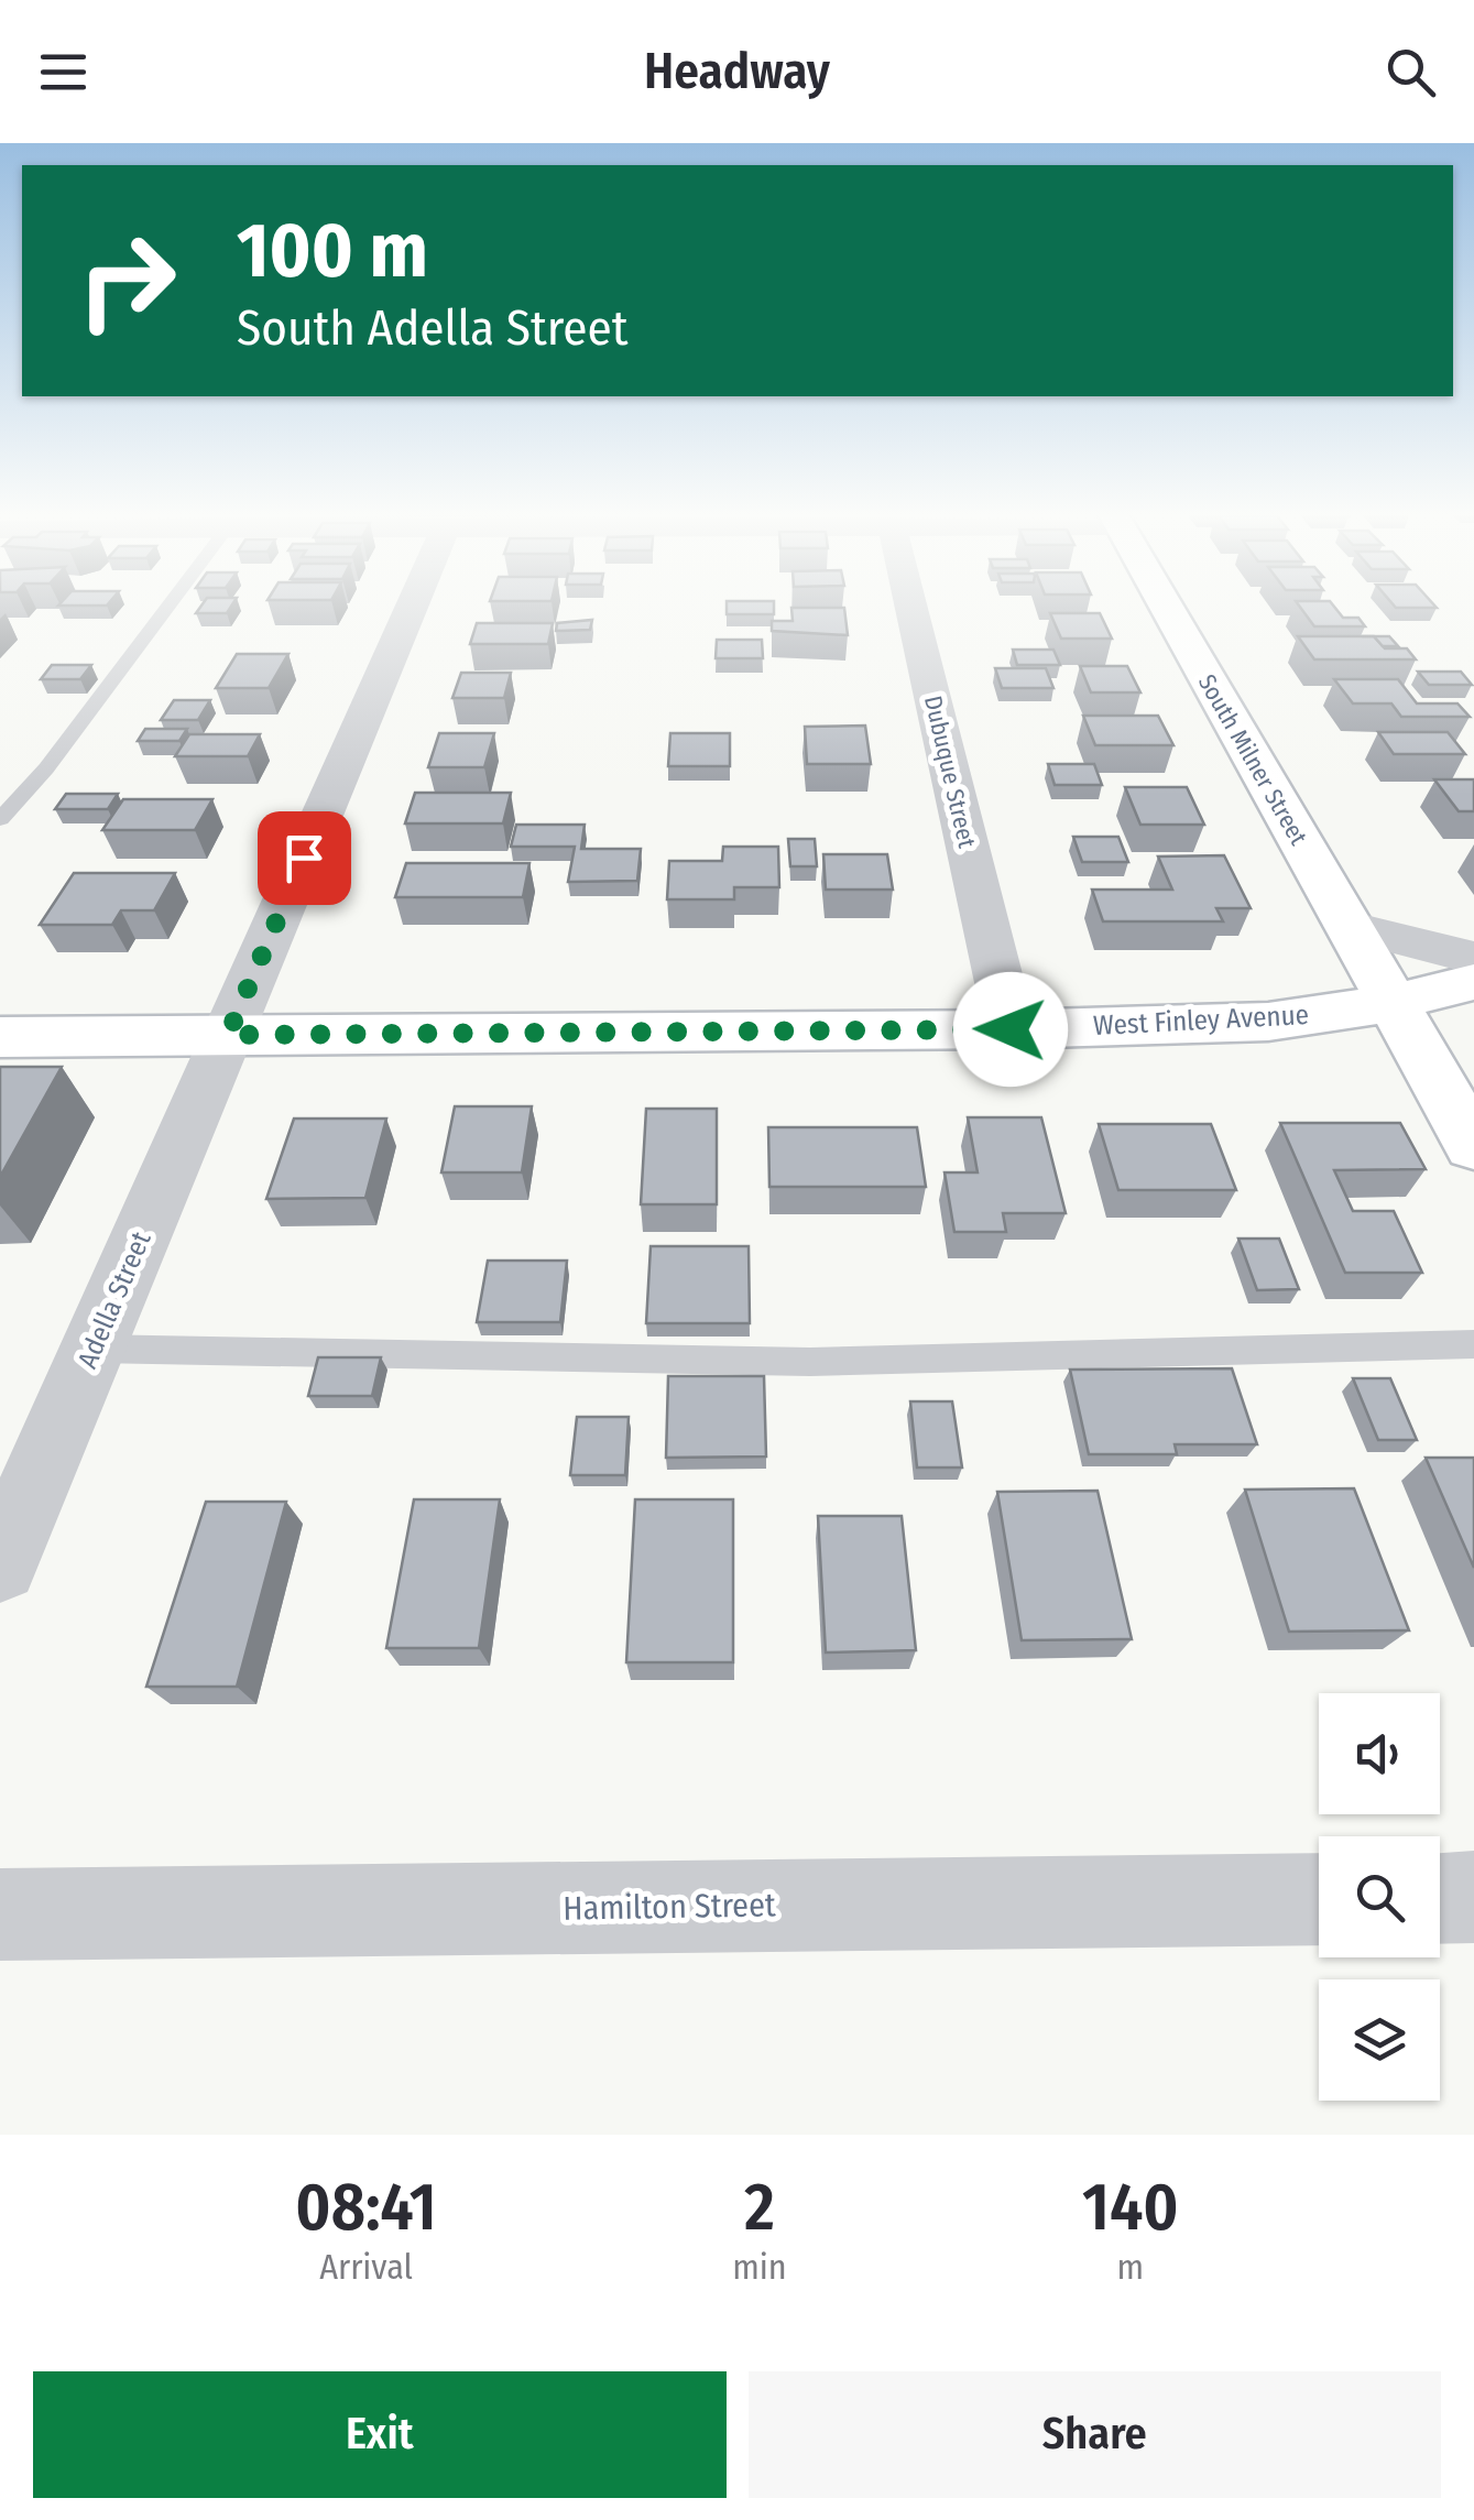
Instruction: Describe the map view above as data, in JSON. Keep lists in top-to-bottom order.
{
  "streets": {
    "main road": ["South Milner Street", "West Finley Avenue"],
    "street": ["Dubuque Street", "Adella Street", "Hamilton Street"]
  },
  "crossings": [
    ["South Milner Street", "West Finley Avenue"],
    ["Dubuque Street", "West Finley Avenue"],
    ["West Finley Avenue", "Adella Street"]
  ],
  "page": {
    "header": "Headway",
    "turn": ["100 m", "South Adella Street"],
    "eta": [
      "08:41",
      "Arrival",
      "2",
      "min",
      "140",
      "m"
    ],
    "buttons": ["Exit", "Share"]
  }
}
